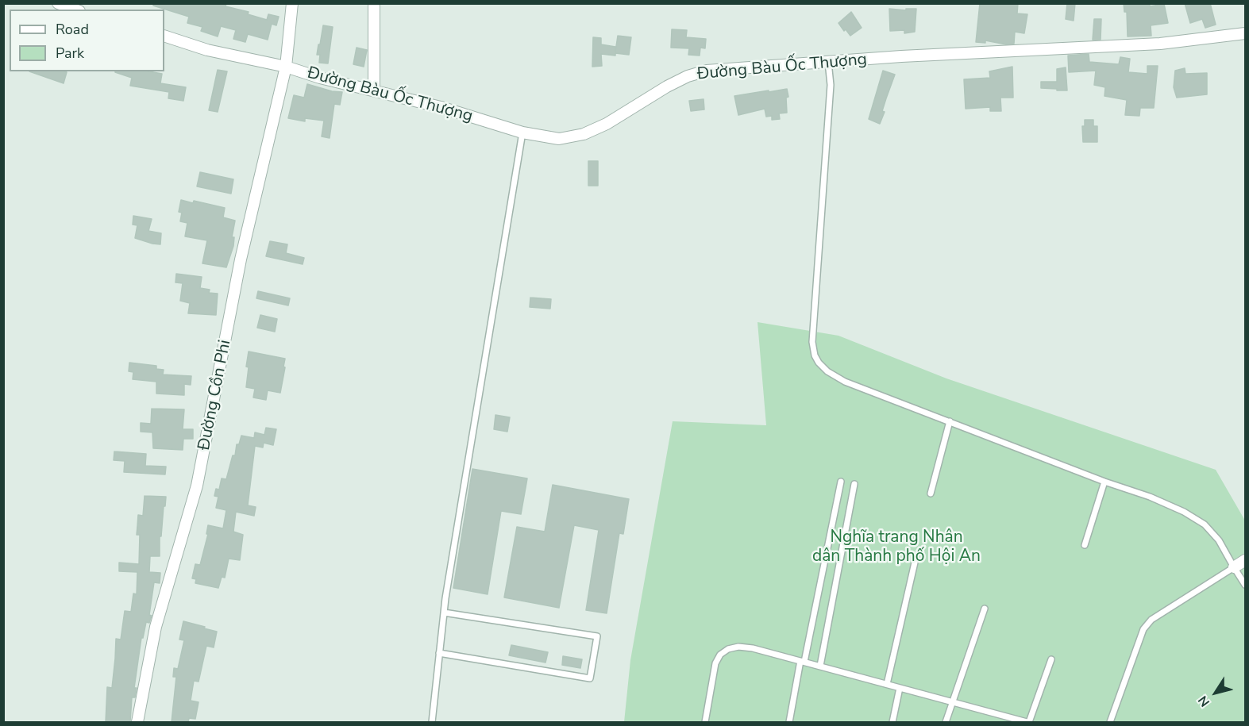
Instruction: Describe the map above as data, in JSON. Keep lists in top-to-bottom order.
{
  "streets": {
    "street": ["Đường Bàu Ốc Thượng", "Đường Cồn Phi"]
  },
  "crossings": [
    ["Đường Bàu Ốc Thượng", "Đường Cồn Phi"]
  ],
  "parks": ["Nghĩa trang Nhân dân Thành phố Hội An"],
  "legend": ["Road", "Park"],
  "north": "bottom left"
}
